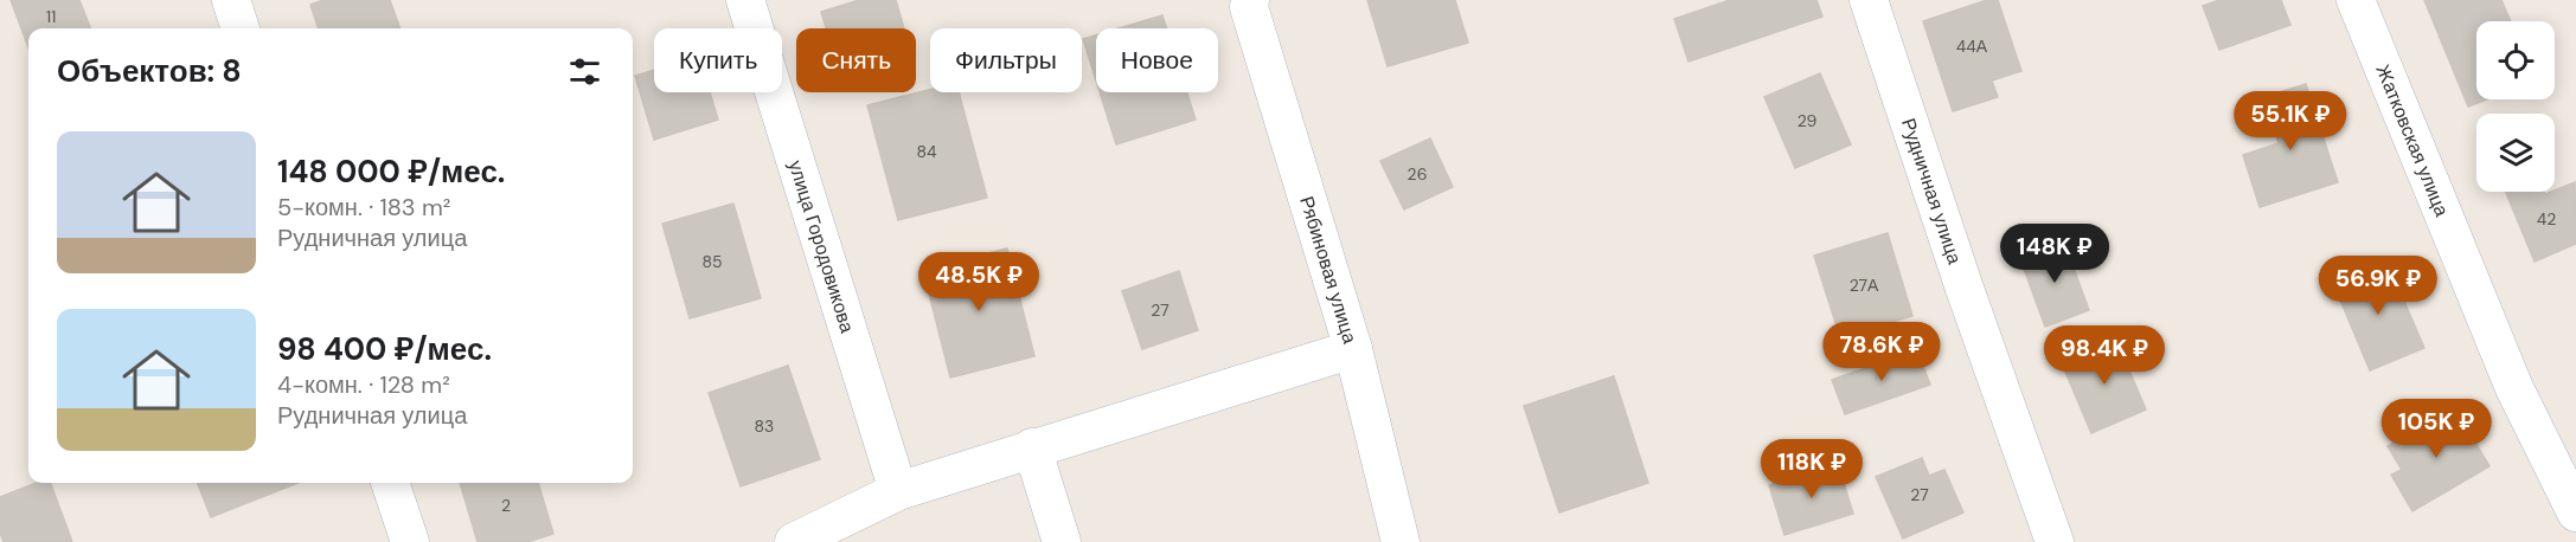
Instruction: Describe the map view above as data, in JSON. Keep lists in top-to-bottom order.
{
  "streets": {
    "street": [
      "Жатковская улица",
      "Рудничная улица",
      "улица Городовикова",
      "Рябиновая улица"
    ]
  },
  "house_numbers": [
    "11",
    "44А",
    "29",
    "84",
    "26",
    "42",
    "85",
    "27А",
    "27",
    "83",
    "27",
    "2"
  ],
  "page": {
    "chip": [
      "Купить",
      "Снять",
      "Фильтры",
      "Новое"
    ],
    "heading": "Объектов: 8",
    "price": [
      "55.1K ₽",
      "148K ₽",
      "48.5K ₽",
      "56.9K ₽",
      "78.6K ₽",
      "98.4K ₽",
      "105K ₽",
      "118K ₽"
    ],
    "list": [
      {
        "name": "148 000 ₽/мес.",
        "note": "5-комн. · 183 m² · Рудничная улица"
      },
      {
        "name": "98 400 ₽/мес.",
        "note": "4-комн. · 128 m² · Рудничная улица"
      }
    ]
  }
}
